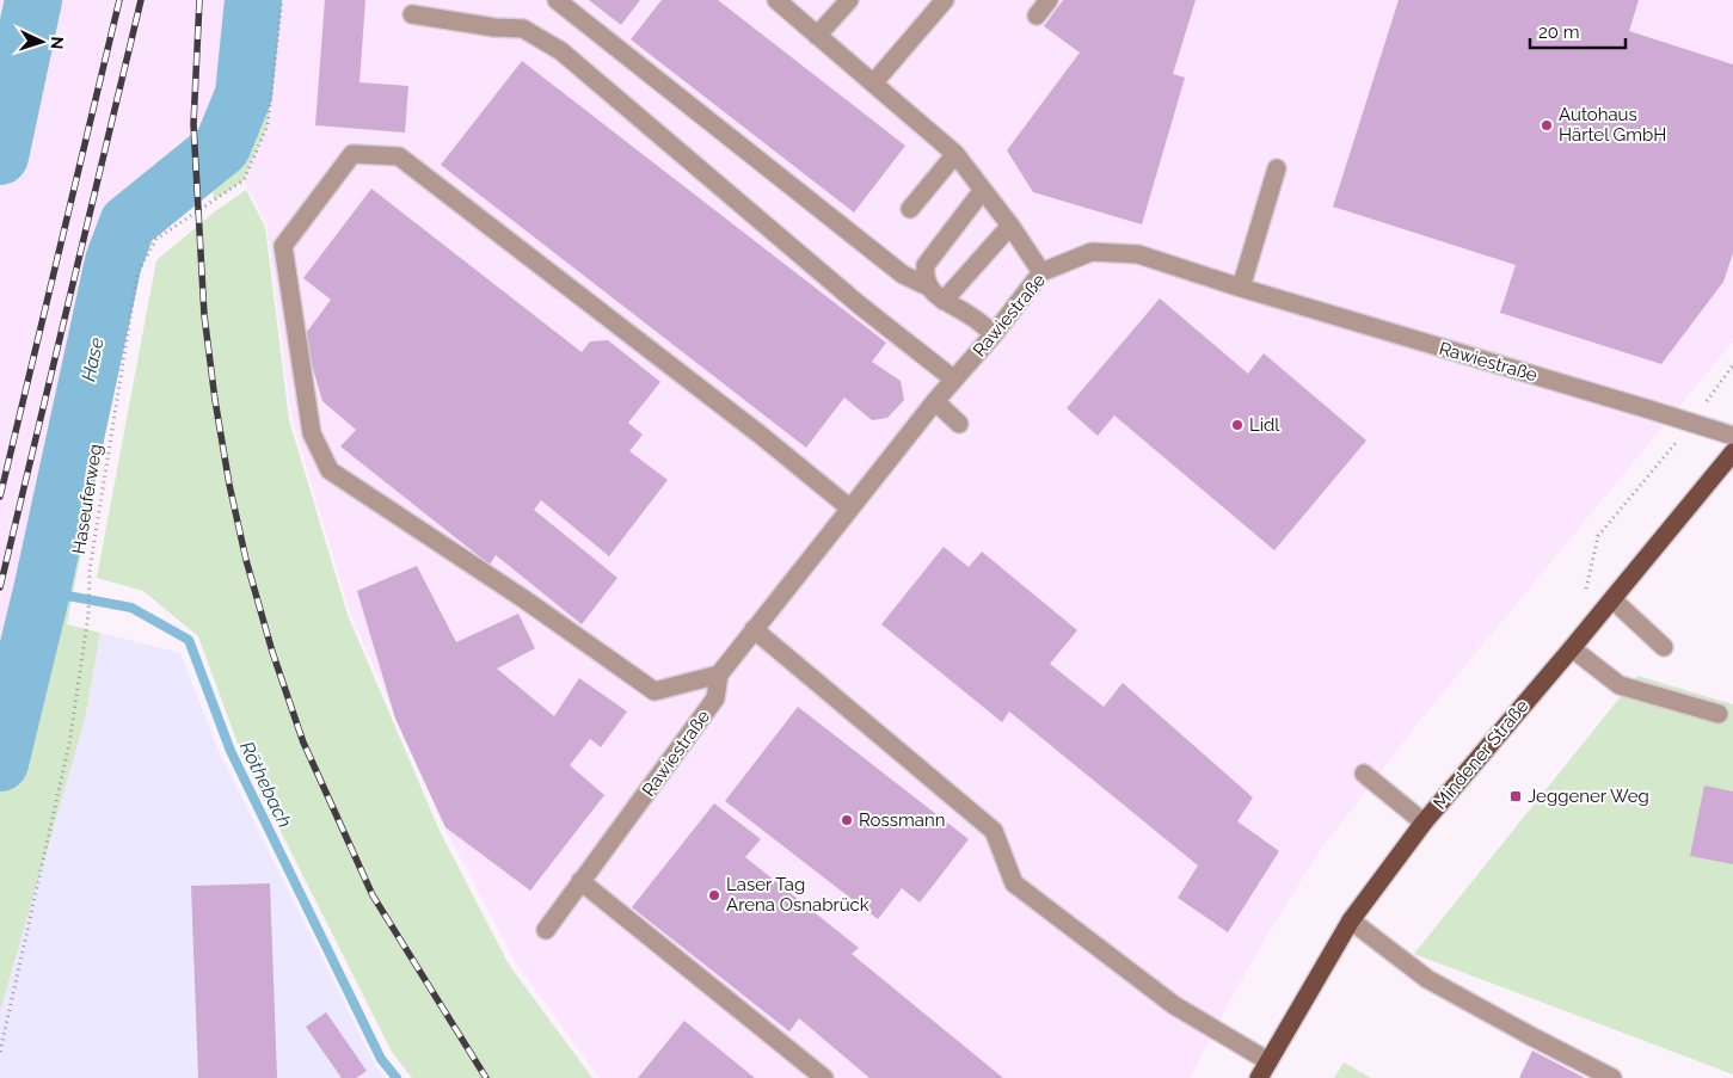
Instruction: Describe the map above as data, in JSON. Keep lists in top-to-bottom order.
{
  "streets": {
    "main road": ["Mindener Straße"],
    "street": ["Rawiestraße"],
    "path": ["Haseuferweg"]
  },
  "water": ["Hase", "Röthebach"],
  "places": {
    "other": [
      "Autohaus Härtel GmbH",
      "Lidl",
      "Rossmann",
      "Laser Tag Arena Osnabrück"
    ],
    "transit": ["Jeggener Weg"]
  },
  "scale_bar": "20 m",
  "north": "right"
}
